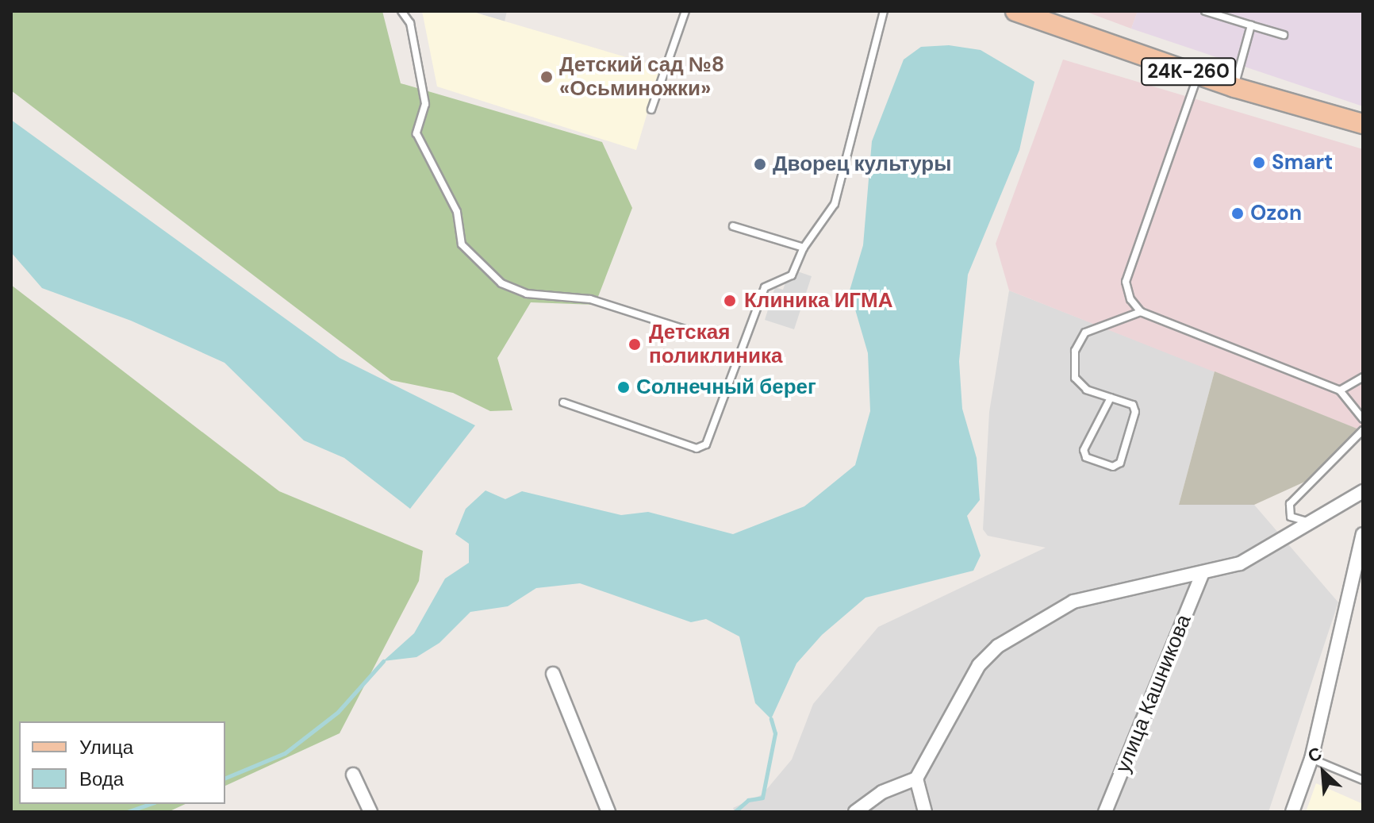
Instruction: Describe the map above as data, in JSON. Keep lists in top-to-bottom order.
{
  "streets": {
    "main road": ["24К-260"],
    "street": ["улица Кашникова"]
  },
  "places": [
    "Детский сад №8 «Осьминожки»",
    "Smart",
    "Дворец культуры",
    "Ozon",
    "Клиника ИГМА",
    "Детская поликлиника",
    "Солнечный берег"
  ],
  "legend": ["Улица", "Вода"],
  "north": "top left"
}
